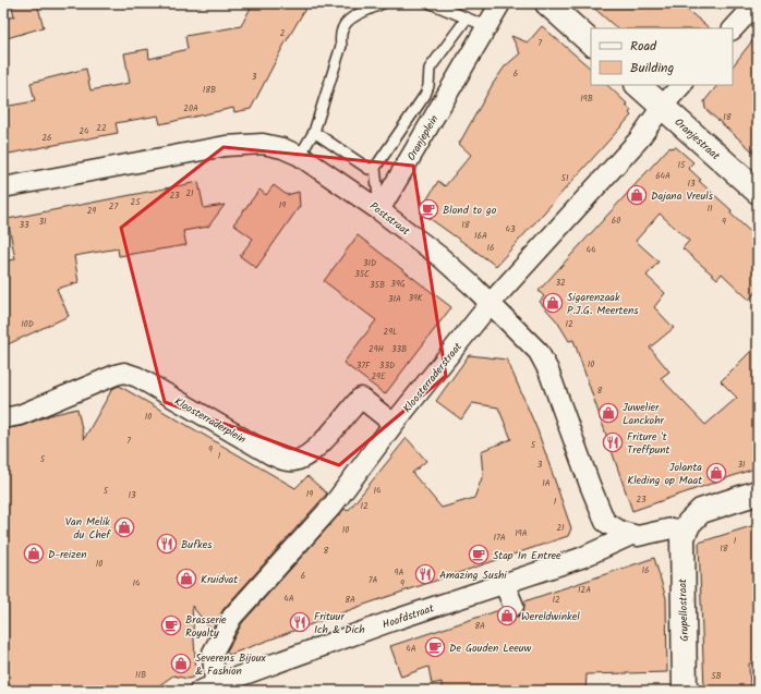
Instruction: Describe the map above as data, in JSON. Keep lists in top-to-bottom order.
{
  "streets": {
    "main road": ["Oranjestraat", "Grupellostraat"],
    "street": [
      "Oranjeplein",
      "Poststraat",
      "Kloosterraderstraat",
      "Kloosterraderplein",
      "Hoofdstraat"
    ]
  },
  "crossings": [
    ["Oranjeplein", "Poststraat"],
    ["Oranjestraat", "Kloosterraderstraat"],
    ["Poststraat", "Kloosterraderstraat"],
    ["Poststraat", "Hoofdstraat"],
    ["Kloosterraderstraat", "Kloosterraderplein"],
    ["Kloosterraderstraat", "Hoofdstraat"],
    ["Grupellostraat", "Hoofdstraat"]
  ],
  "places": {
    "shop": [
      "Dajana Vreuls",
      "Sigarenzaak P.J.G. Meertens",
      "Juwelier Lanckohr",
      "Jolanta Kleding op Maat",
      "Van Melik du Chef",
      "D-reizen",
      "Kruidvat",
      "Wereldwinkel",
      "Severens Bijoux & Fashion"
    ],
    "cafe": [
      "Blond to go",
      "Stap In Entree",
      "Brasserie Royalty",
      "De Gouden Leeuw"
    ],
    "restaurant": [
      "Friture 't Treffpunt",
      "Bufkes",
      "Amazing Sushi",
      "Frituur Ich & Dich"
    ]
  },
  "house_numbers": [
    "2",
    "7",
    "6",
    "3",
    "18B",
    "19B",
    "20A",
    "18",
    "22",
    "24",
    "26",
    "15",
    "64A",
    "51",
    "13",
    "21",
    "23",
    "25",
    "19",
    "27",
    "11",
    "29",
    "60",
    "31",
    "9",
    "33",
    "18",
    "43",
    "16A",
    "16",
    "44",
    "31D",
    "35C",
    "32",
    "39G",
    "35B",
    "39K",
    "31A",
    "10D",
    "12",
    "29L",
    "29H",
    "33B",
    "10",
    "37F",
    "33D",
    "29E",
    "8",
    "10",
    "7",
    "5",
    "9",
    "1",
    "5",
    "3",
    "31",
    "1A",
    "5",
    "14",
    "19",
    "13",
    "23",
    "1",
    "12",
    "21",
    "10",
    "19A",
    "17A",
    "1",
    "18",
    "8",
    "10",
    "16",
    "9A",
    "6",
    "7A",
    "14",
    "9",
    "12A",
    "4A",
    "8A",
    "12",
    "8A",
    "4A",
    "11B",
    "5B"
  ],
  "legend": ["Road", "Building"]
}
